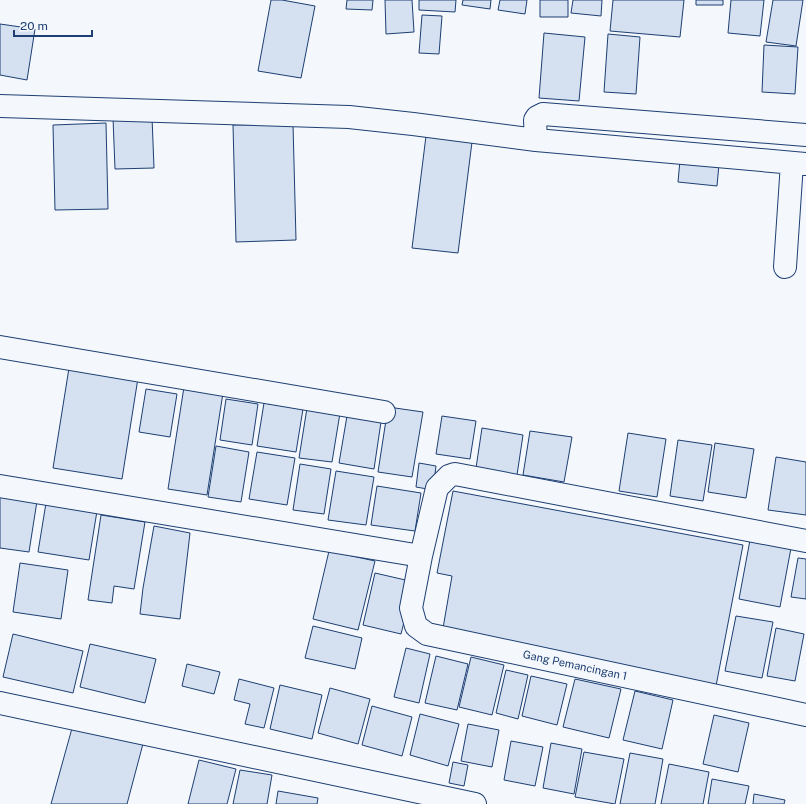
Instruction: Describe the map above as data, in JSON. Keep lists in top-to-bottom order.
{
  "streets": {
    "street": ["Gang Pemancingan 1"]
  },
  "scale_bar": "20 m"
}
